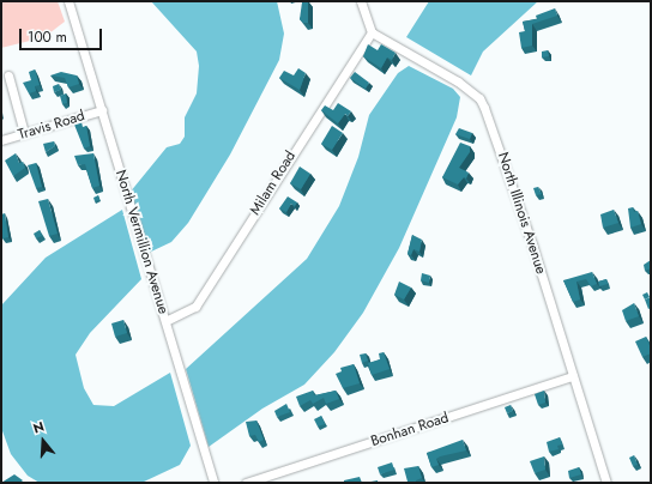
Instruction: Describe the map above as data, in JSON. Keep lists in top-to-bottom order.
{
  "streets": {
    "street": [
      "Travis Road",
      "Milam Road",
      "North Illinois Avenue",
      "North Vermillion Avenue",
      "Bonhan Road"
    ]
  },
  "crossings": [
    ["Travis Road", "North Vermillion Avenue"],
    ["Milam Road", "North Illinois Avenue"],
    ["Milam Road", "North Vermillion Avenue"],
    ["North Illinois Avenue", "Bonhan Road"]
  ],
  "scale_bar": "100 m",
  "north": "top"
}
